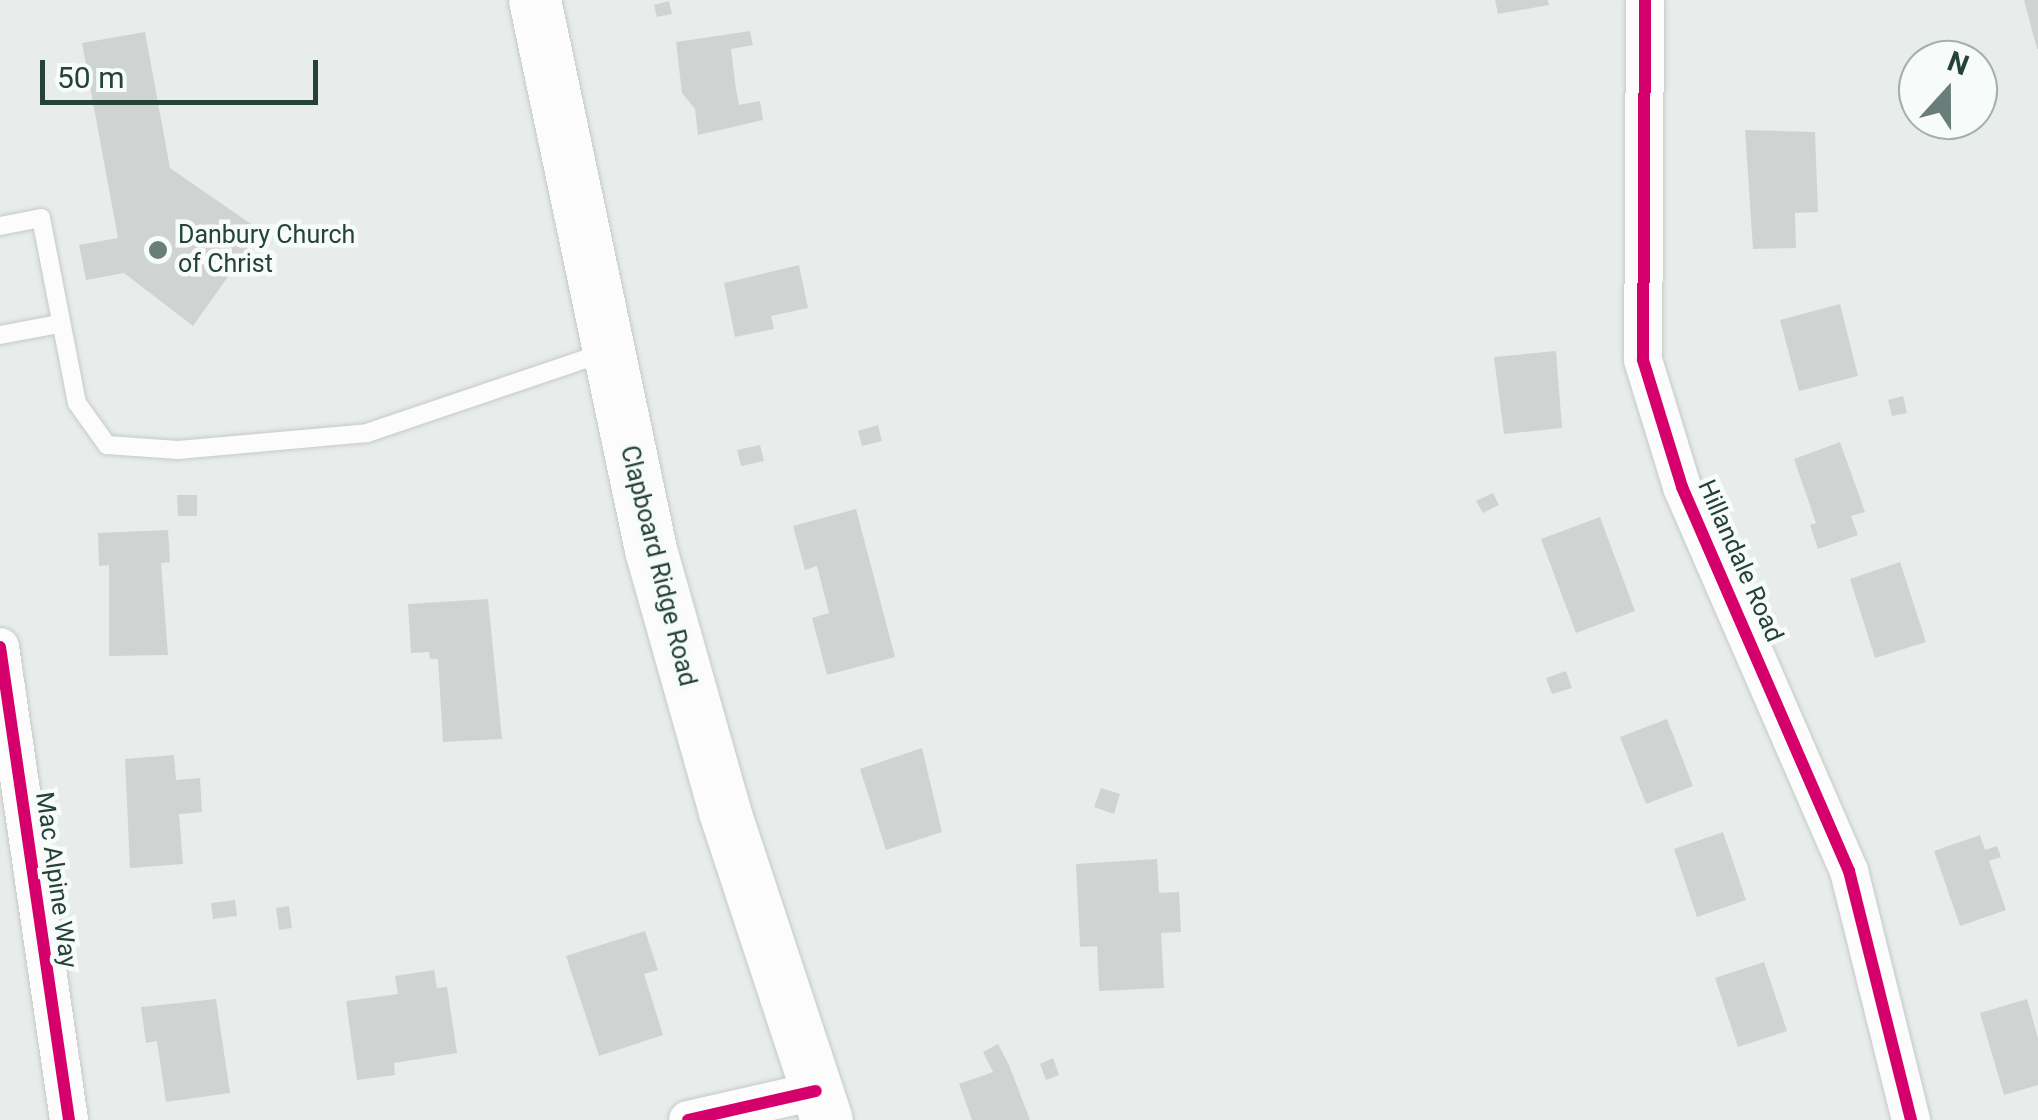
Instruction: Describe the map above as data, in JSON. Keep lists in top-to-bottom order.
{
  "streets": {
    "main road": ["Clapboard Ridge Road"],
    "street": ["Hillandale Road", "Mac Alpine Way"]
  },
  "places": ["Danbury Church of Christ"],
  "scale_bar": "50 m",
  "north": "top"
}
